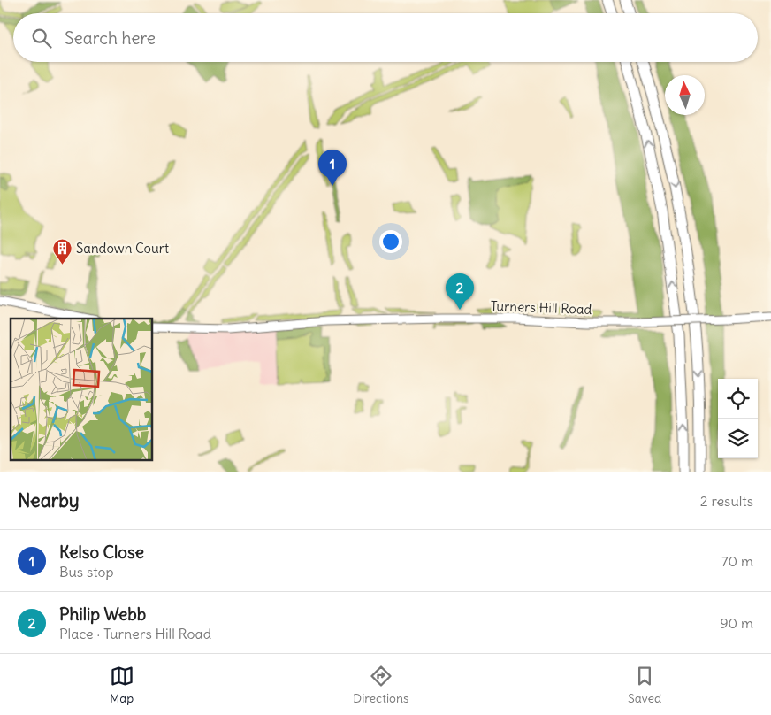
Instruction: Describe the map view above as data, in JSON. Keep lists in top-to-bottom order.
{
  "streets": {
    "street": ["Turners Hill Road"]
  },
  "places": {
    "building": ["Sandown Court"]
  },
  "north": "top",
  "page": {
    "search": "Search here",
    "pins": ["1", "2"],
    "heading": ["Nearby", "2 results"],
    "list": [
      {
        "mark": "1",
        "name": "Kelso Close",
        "note": "Bus stop",
        "value": "70 m"
      },
      {
        "mark": "2",
        "name": "Philip Webb",
        "note": "Place · Turners Hill Road",
        "value": "90 m"
      }
    ],
    "nav": ["Map", "Directions", "Saved"]
  }
}
